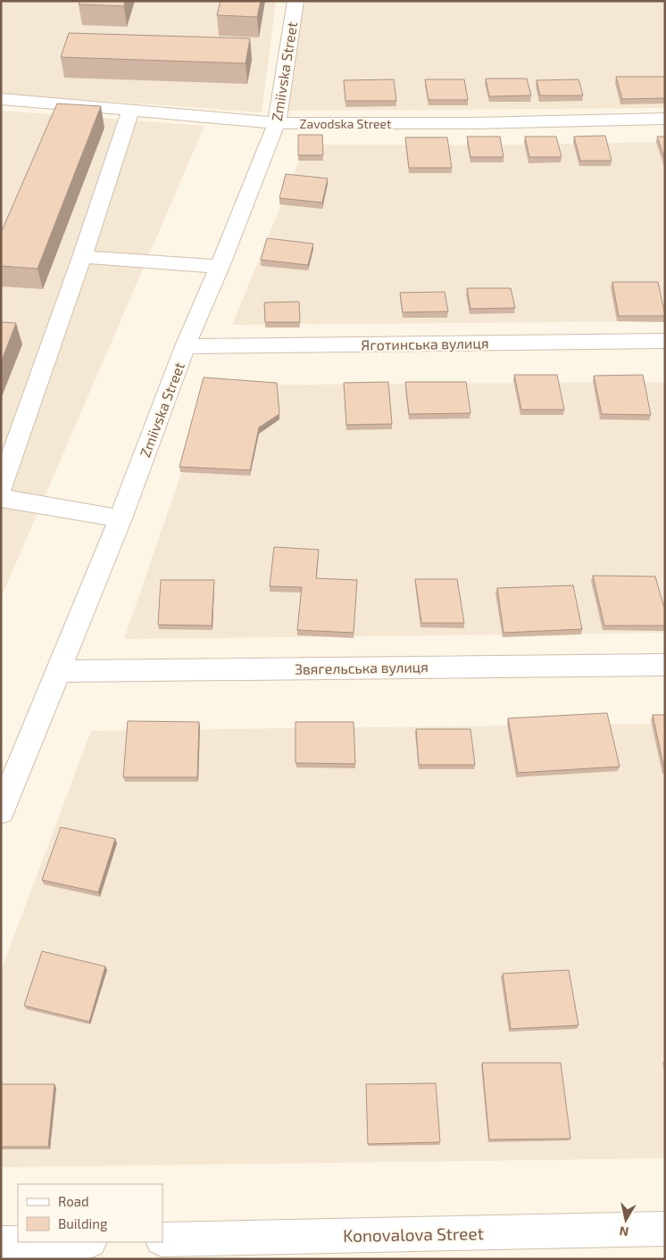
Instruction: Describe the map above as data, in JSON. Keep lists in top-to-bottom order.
{
  "streets": {
    "street": [
      "Zmiivska Street",
      "Zavodska Street",
      "Яготинська вулиця",
      "Звягельська вулиця",
      "Konovalova Street"
    ]
  },
  "crossings": [
    ["Zmiivska Street", "Zavodska Street"],
    ["Zmiivska Street", "Яготинська вулиця"],
    ["Zmiivska Street", "Звягельська вулиця"]
  ],
  "legend": ["Road", "Building"],
  "north": "bottom"
}
